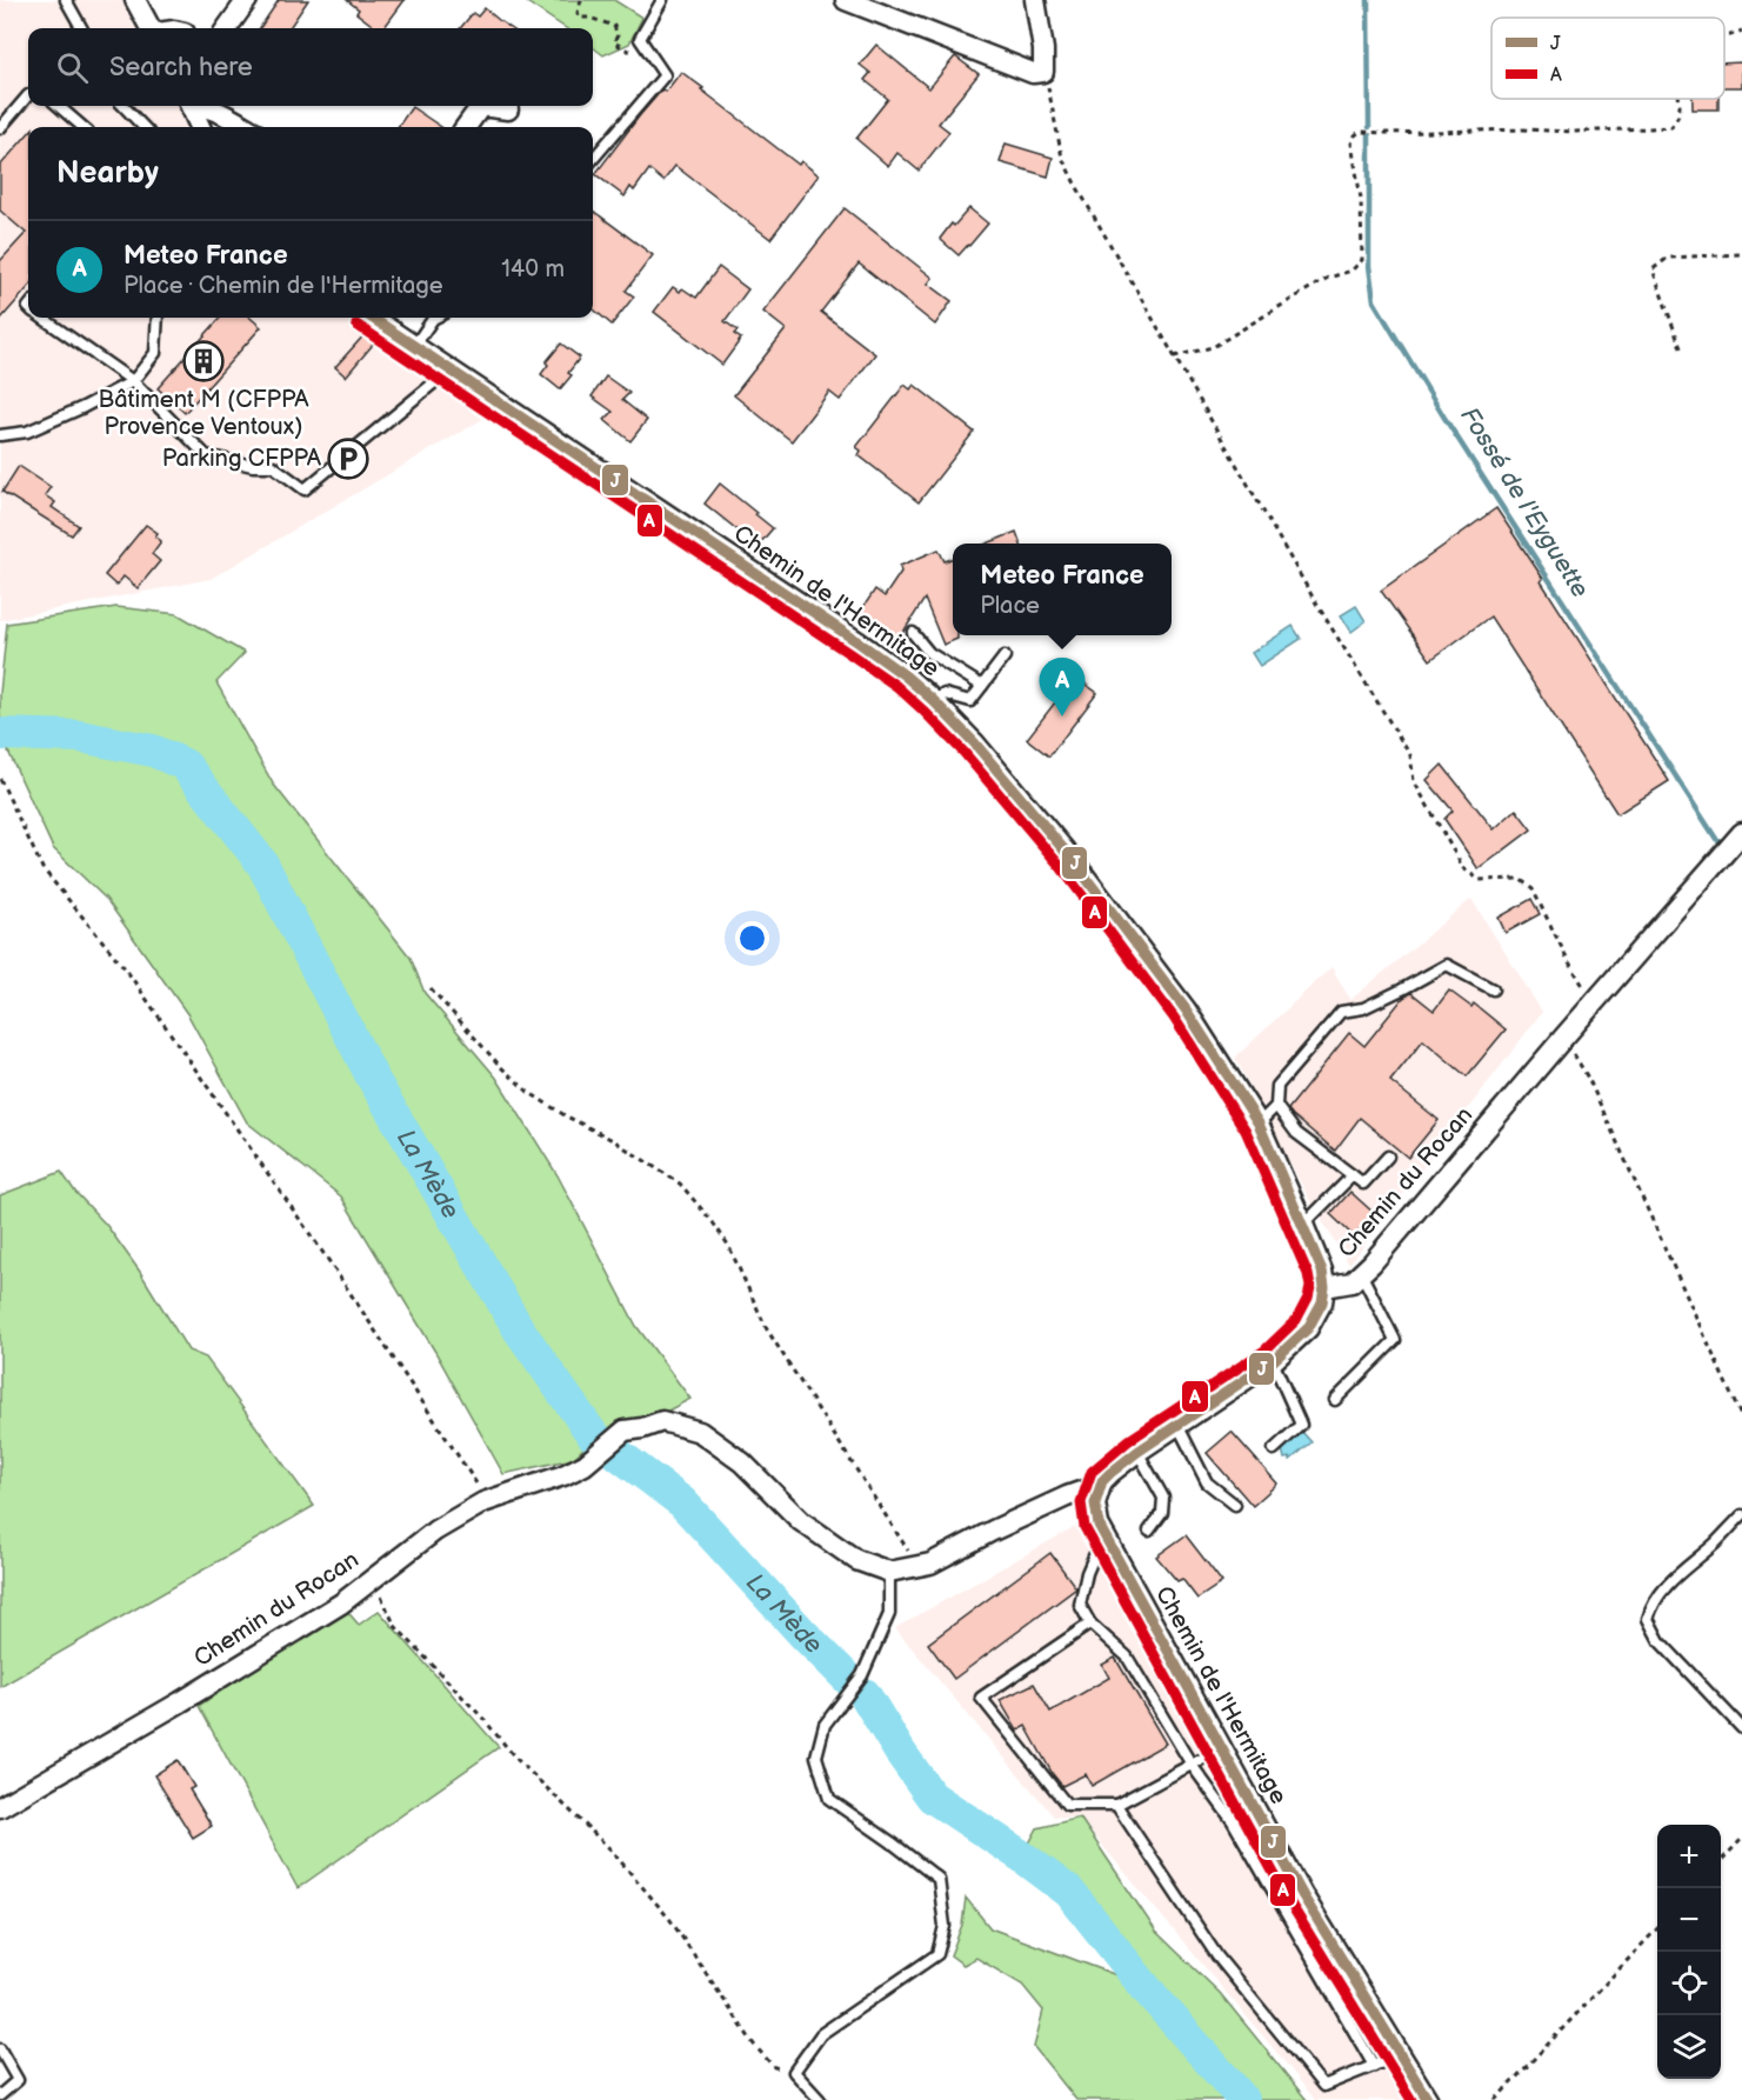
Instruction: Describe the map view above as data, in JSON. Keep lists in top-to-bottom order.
{
  "streets": {
    "street": ["Chemin de l'Hermitage", "Chemin du Rocan"]
  },
  "crossings": [
    ["Chemin de l'Hermitage", "Chemin du Rocan"]
  ],
  "water": ["Fossé de l'Eyguette", "La Mède"],
  "places": {
    "building": ["Bâtiment M (CFPPA Provence Ventoux)"],
    "parking": ["Parking CFPPA"]
  },
  "lines": ["transit line J", "transit line A"],
  "legend": ["J", "A"],
  "page": {
    "search": "Search here",
    "heading": "Nearby",
    "list": [
      {
        "mark": "A",
        "name": "Meteo France",
        "note": "Place · Chemin de l'Hermitage",
        "value": "140 m"
      }
    ],
    "popup": ["Meteo France", "Place"],
    "pins": "A",
    "map_buttons": ["+", "−"]
  }
}
